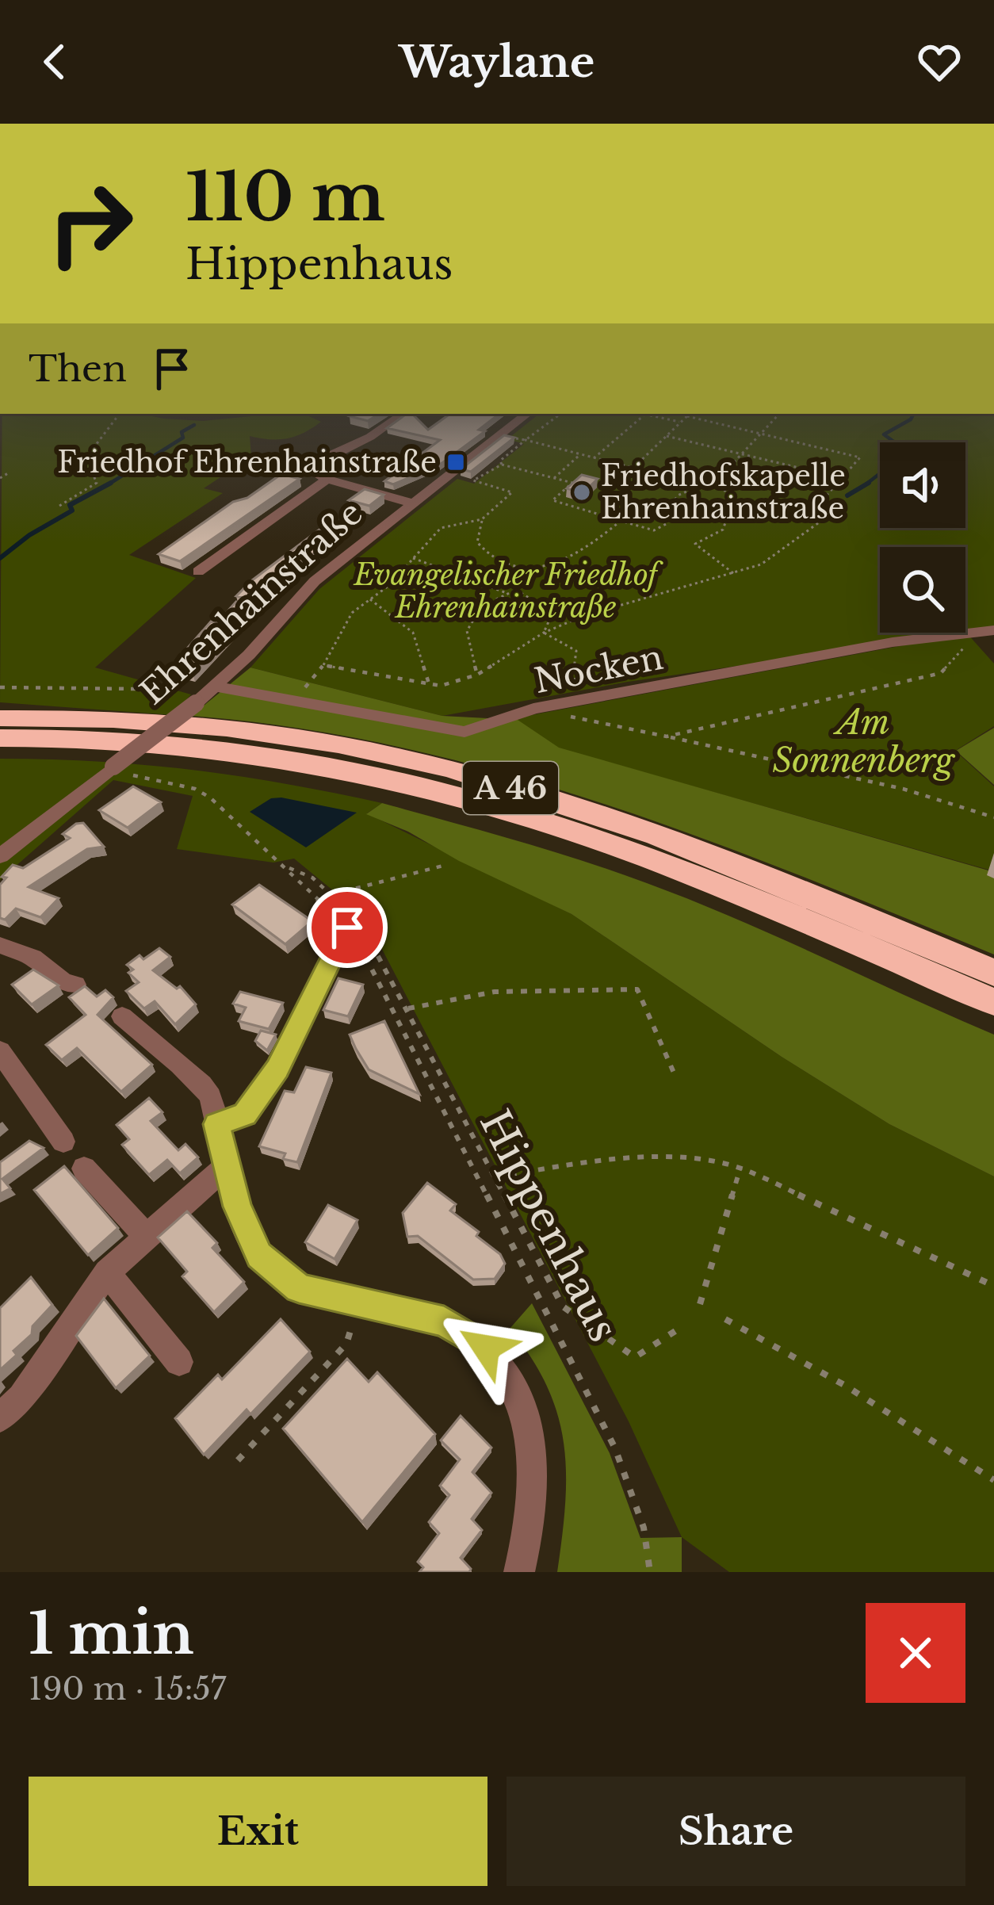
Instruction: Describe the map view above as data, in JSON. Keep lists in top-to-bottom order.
{
  "streets": {
    "highway": ["A 46"],
    "street": ["Ehrenhainstraße", "Nocken"],
    "path": ["Hippenhaus"]
  },
  "crossings": [
    ["Ehrenhainstraße", "Nocken"],
    ["Ehrenhainstraße", "Hippenhaus"]
  ],
  "parks": ["Evangelischer Friedhof Ehrenhainstraße", "Am Sonnenberg"],
  "places": {
    "transit": ["Friedhof Ehrenhainstraße"],
    "other": ["Friedhofskapelle Ehrenhainstraße"]
  },
  "page": {
    "header": "Waylane",
    "turn": ["110 m", "Hippenhaus"],
    "then": "Then",
    "heading": ["1 min", "190 m · 15:57"],
    "buttons": ["Exit", "Share"]
  }
}
